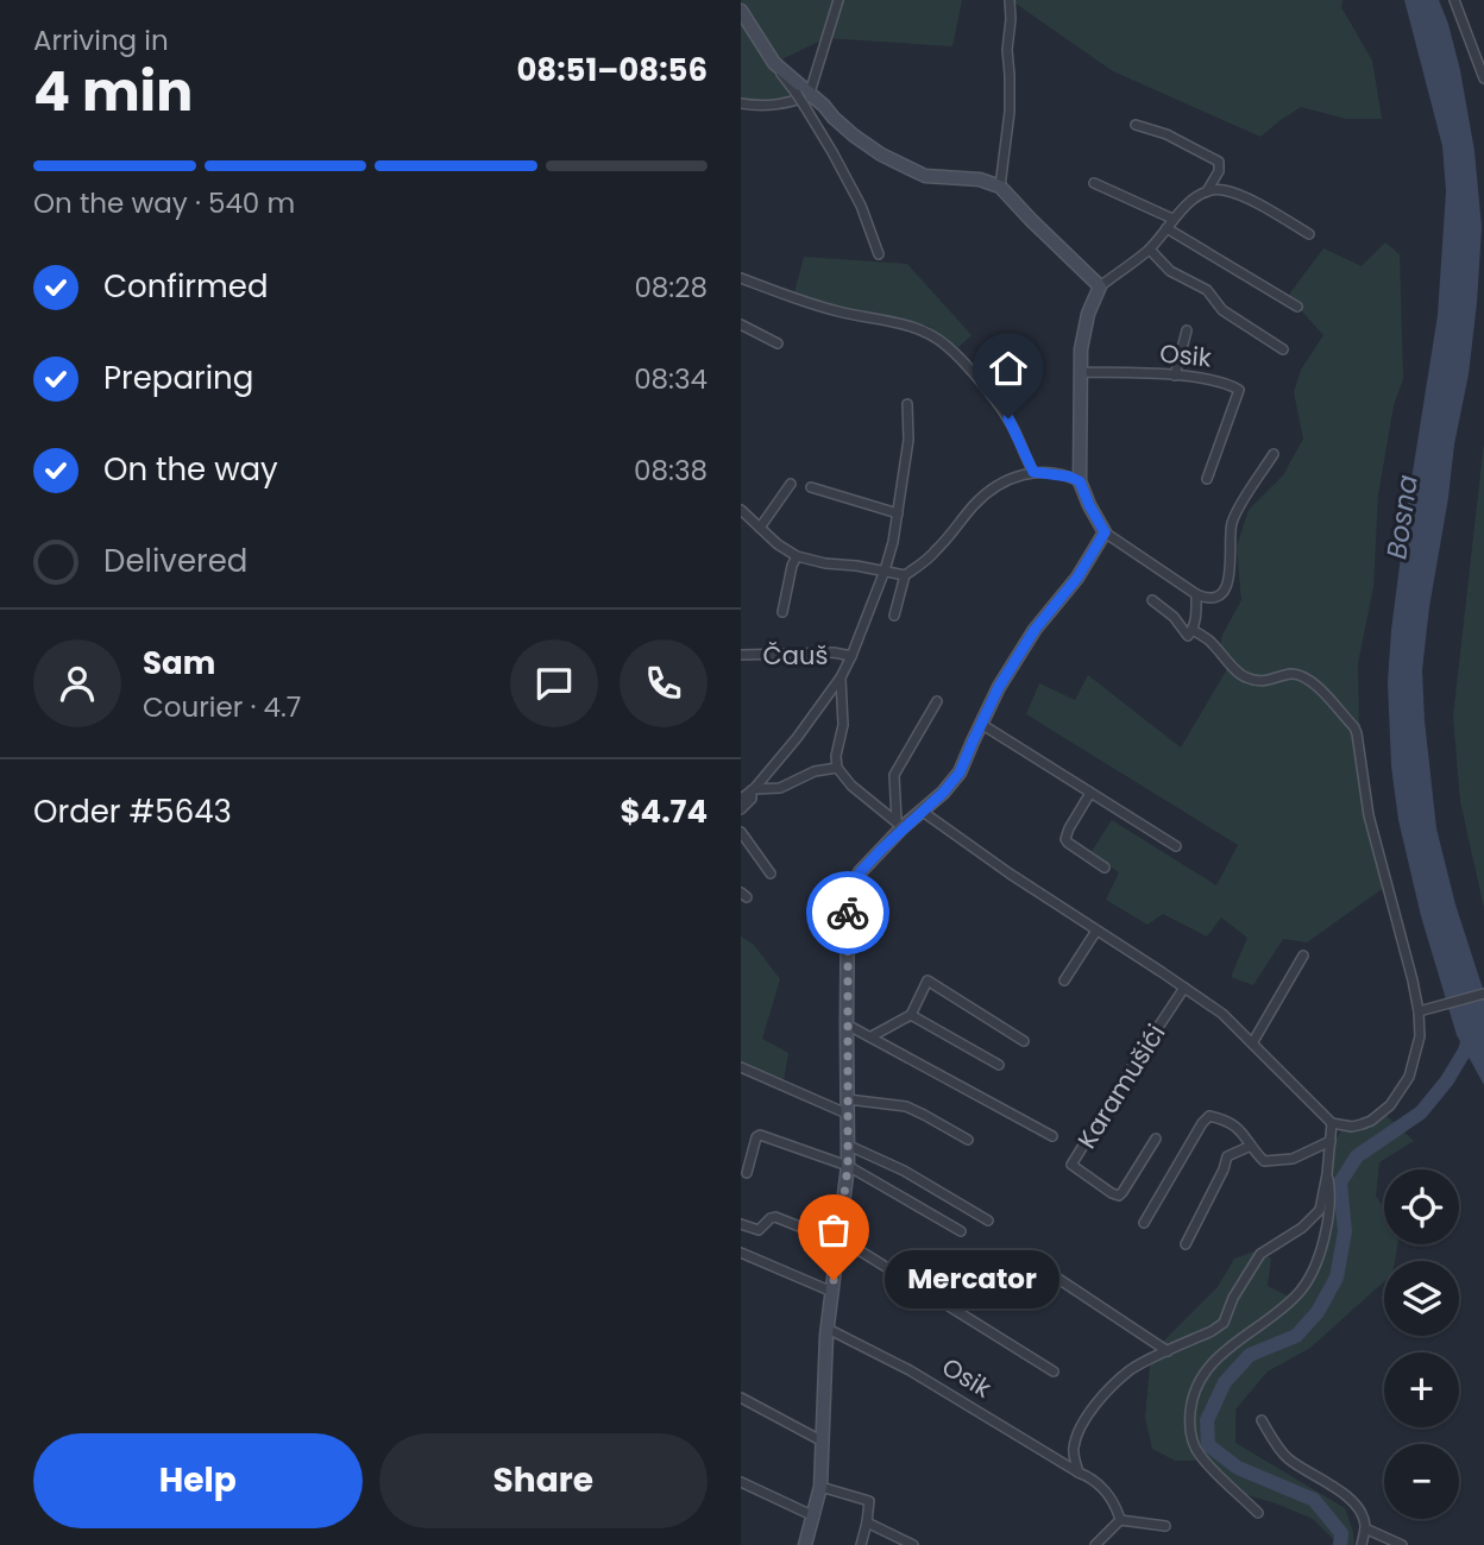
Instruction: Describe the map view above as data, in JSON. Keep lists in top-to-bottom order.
{
  "streets": {
    "street": ["Osik", "Čauš", "Karamušići"]
  },
  "water": ["Bosna"],
  "places": ["Mercator"],
  "page": {
    "heading": ["4 min", "Arriving in", "08:51–08:56"],
    "panel": [
      "Sam",
      "Courier · 4.7",
      "Order #5643",
      "$4.74"
    ],
    "bar": "On the way · 540 m",
    "list": [
      ["Confirmed", "08:28"],
      ["Preparing", "08:34"],
      ["On the way", "08:38"],
      "Delivered"
    ],
    "map_buttons": ["+", "−"],
    "bubble": "Mercator",
    "buttons": ["Help", "Share"]
  }
}
